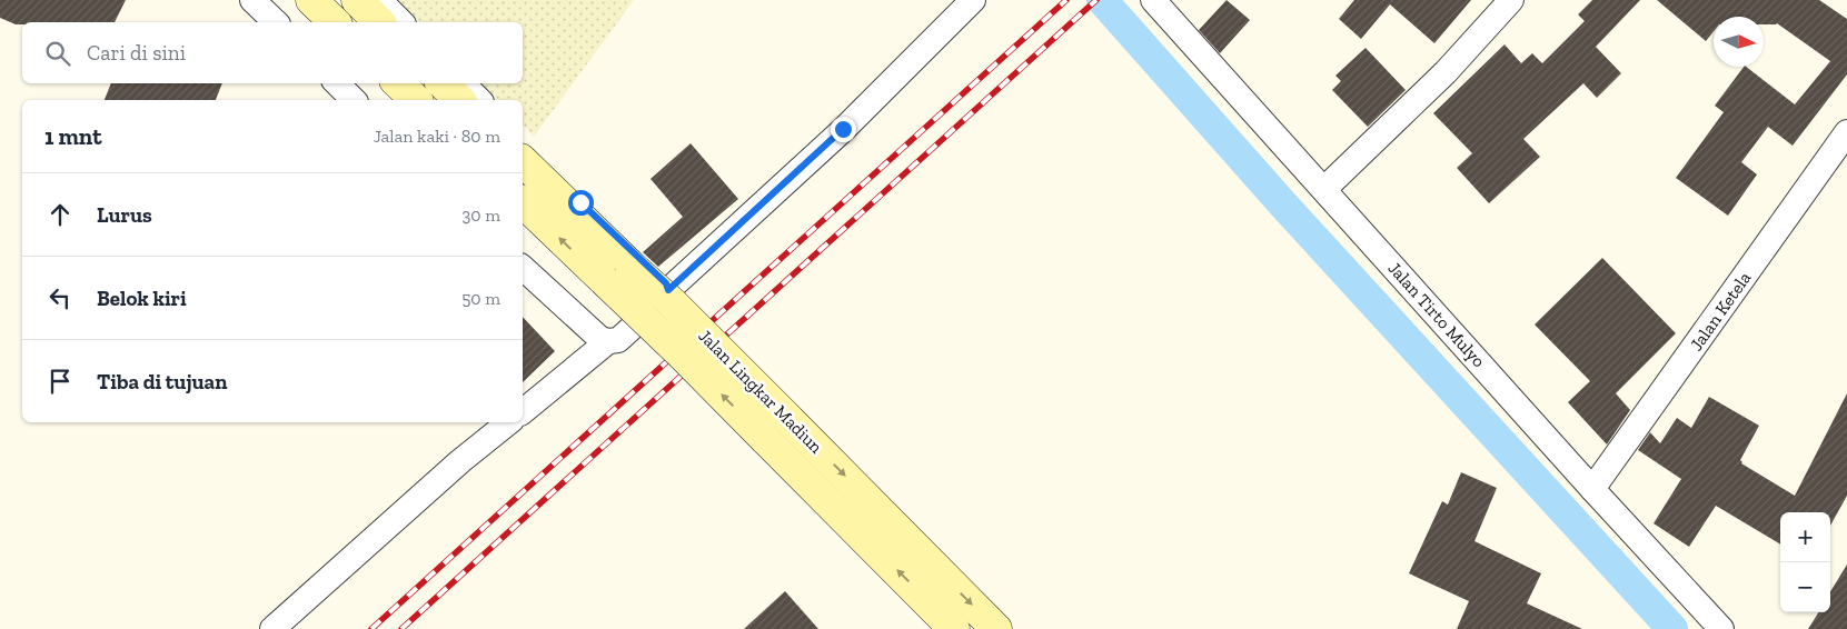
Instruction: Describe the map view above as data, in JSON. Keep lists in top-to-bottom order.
{
  "streets": {
    "main road": ["Jalan Lingkar Madiun"],
    "street": ["Jalan Ketela", "Jalan Tirto Mulyo"]
  },
  "crossings": [
    ["Jalan Ketela", "Jalan Tirto Mulyo"]
  ],
  "north": "right",
  "page": {
    "search": "Cari di sini",
    "heading": ["1 mnt", "Jalan kaki · 80 m"],
    "list": [
      ["Lurus", "30 m"],
      ["Belok kiri", "50 m"],
      "Tiba di tujuan"
    ],
    "map_buttons": ["+", "−"]
  }
}
